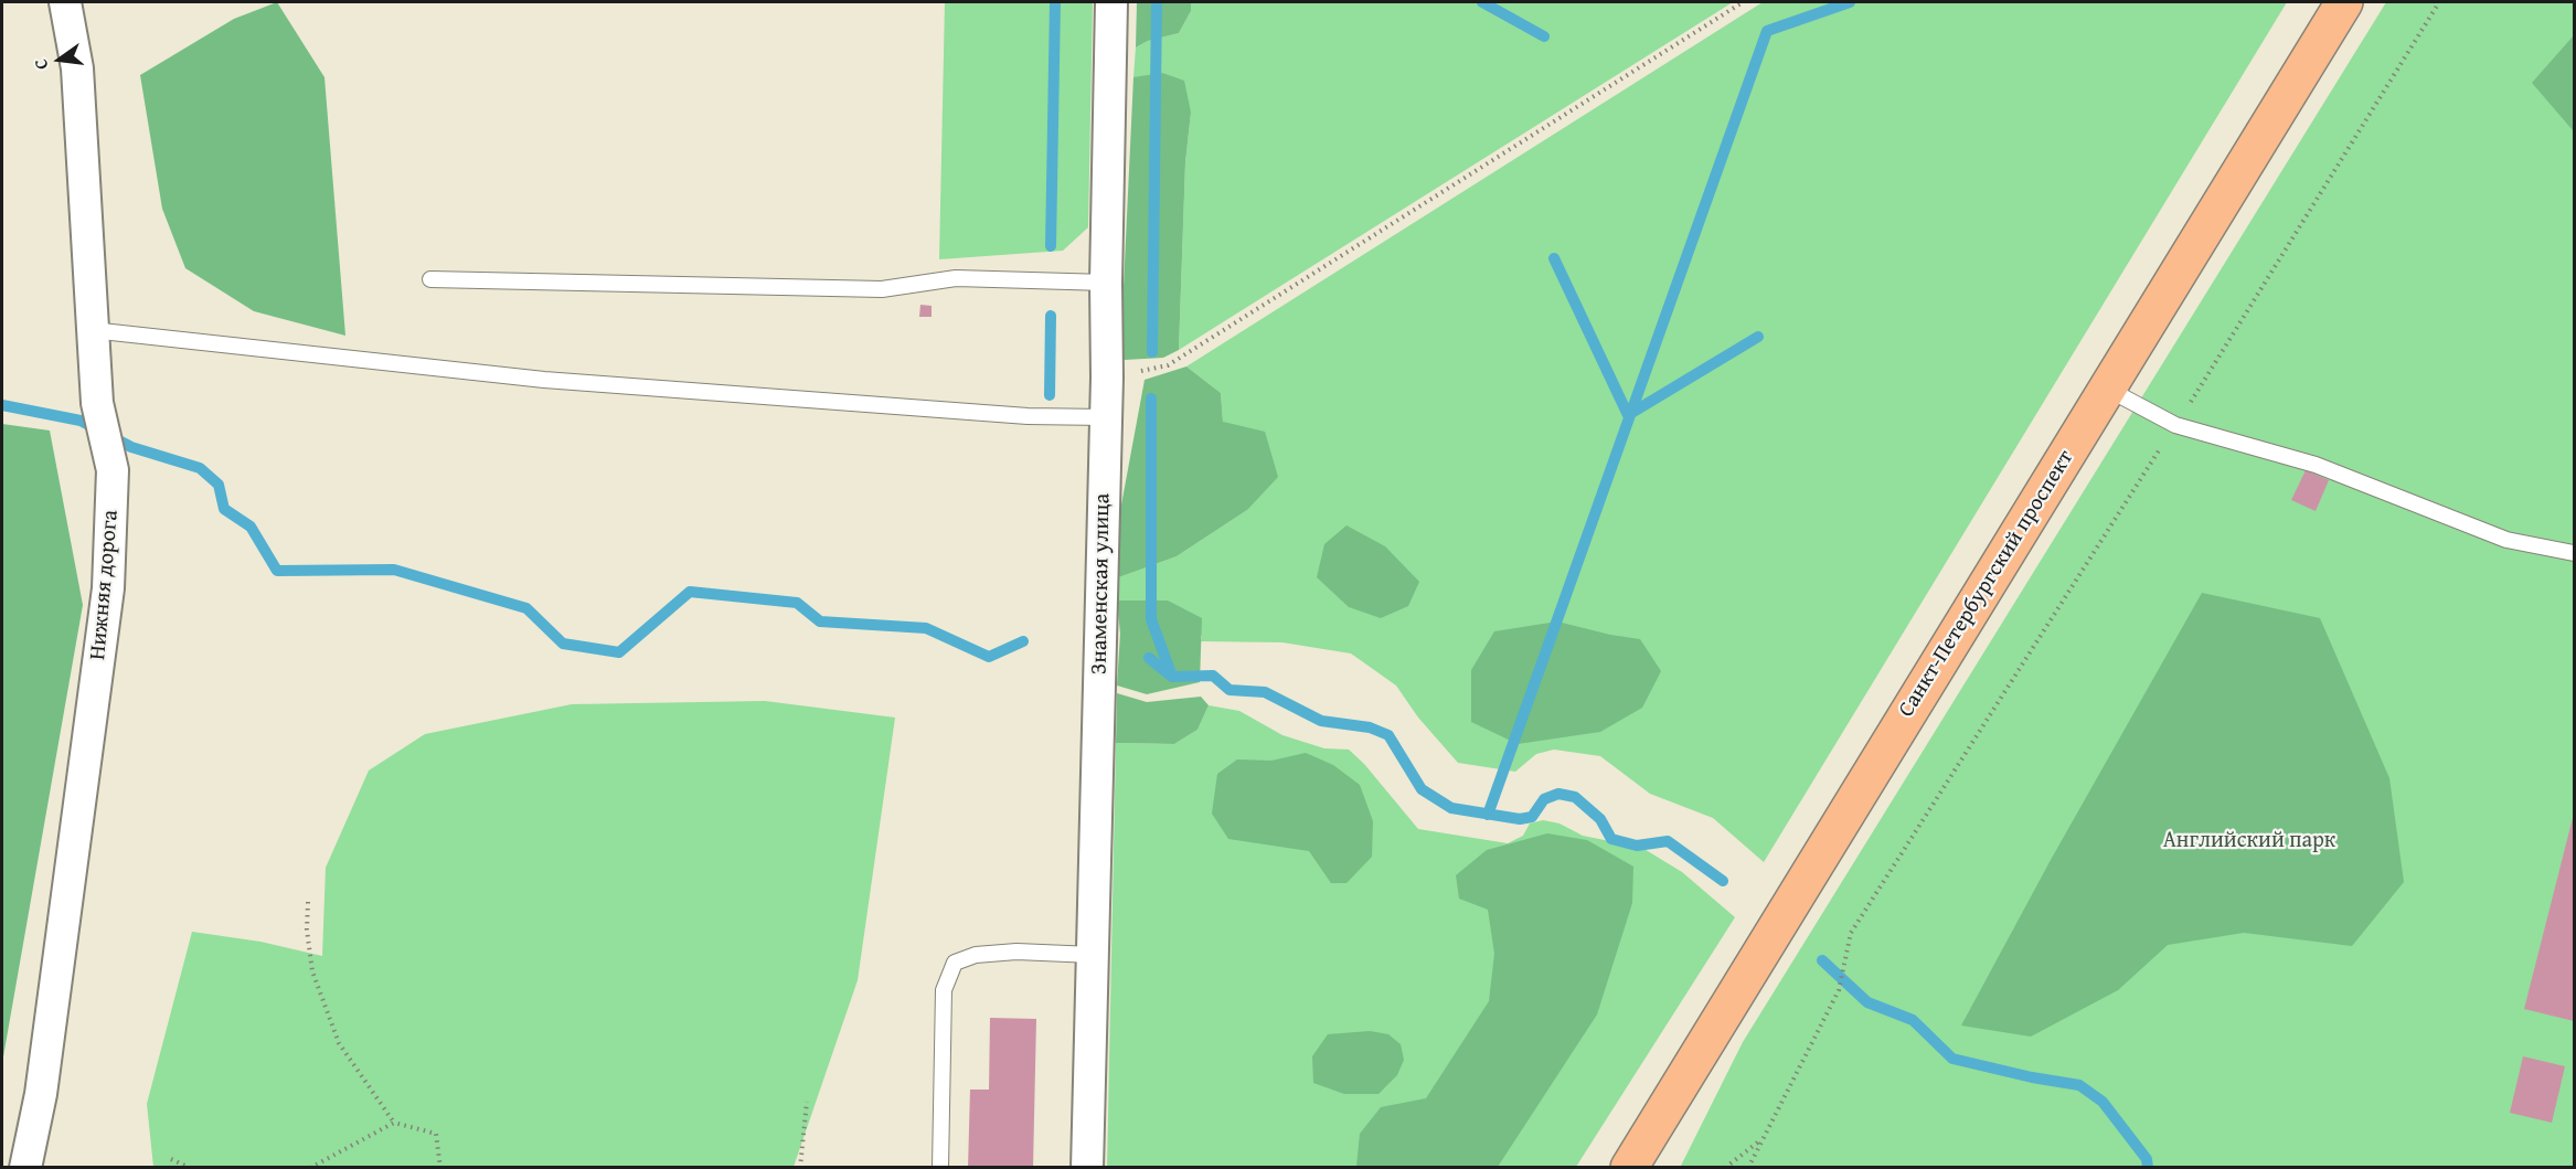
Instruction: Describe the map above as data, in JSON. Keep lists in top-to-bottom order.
{
  "streets": {
    "main road": ["Санкт-Петербургский проспект"],
    "street": ["Знаменская улица", "Нижняя дорога"]
  },
  "parks": ["Английский парк"],
  "north": "left"
}
